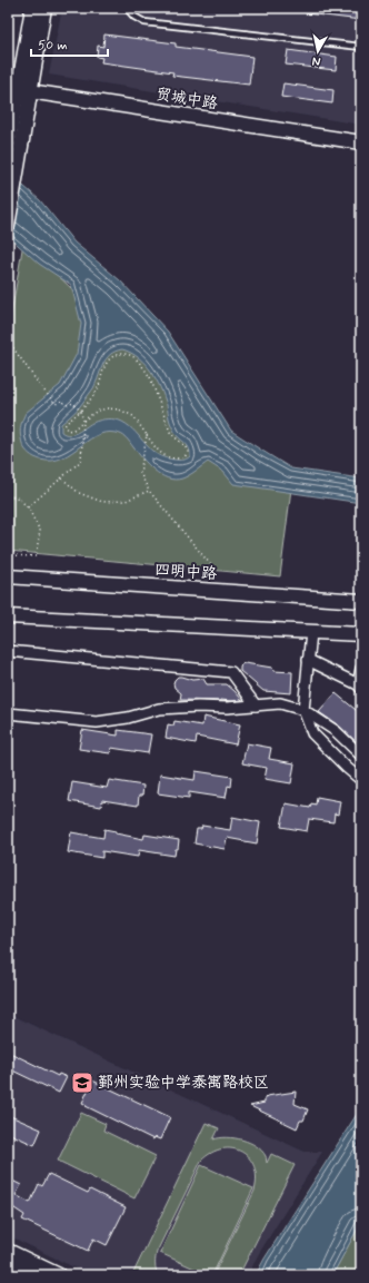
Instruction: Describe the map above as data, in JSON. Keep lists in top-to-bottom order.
{
  "streets": {
    "main road": ["贸城中路", "四明中路"]
  },
  "places": {
    "school or university": ["鄞州实验中学泰寓路校区"]
  },
  "scale_bar": "50 m",
  "north": "bottom"
}
